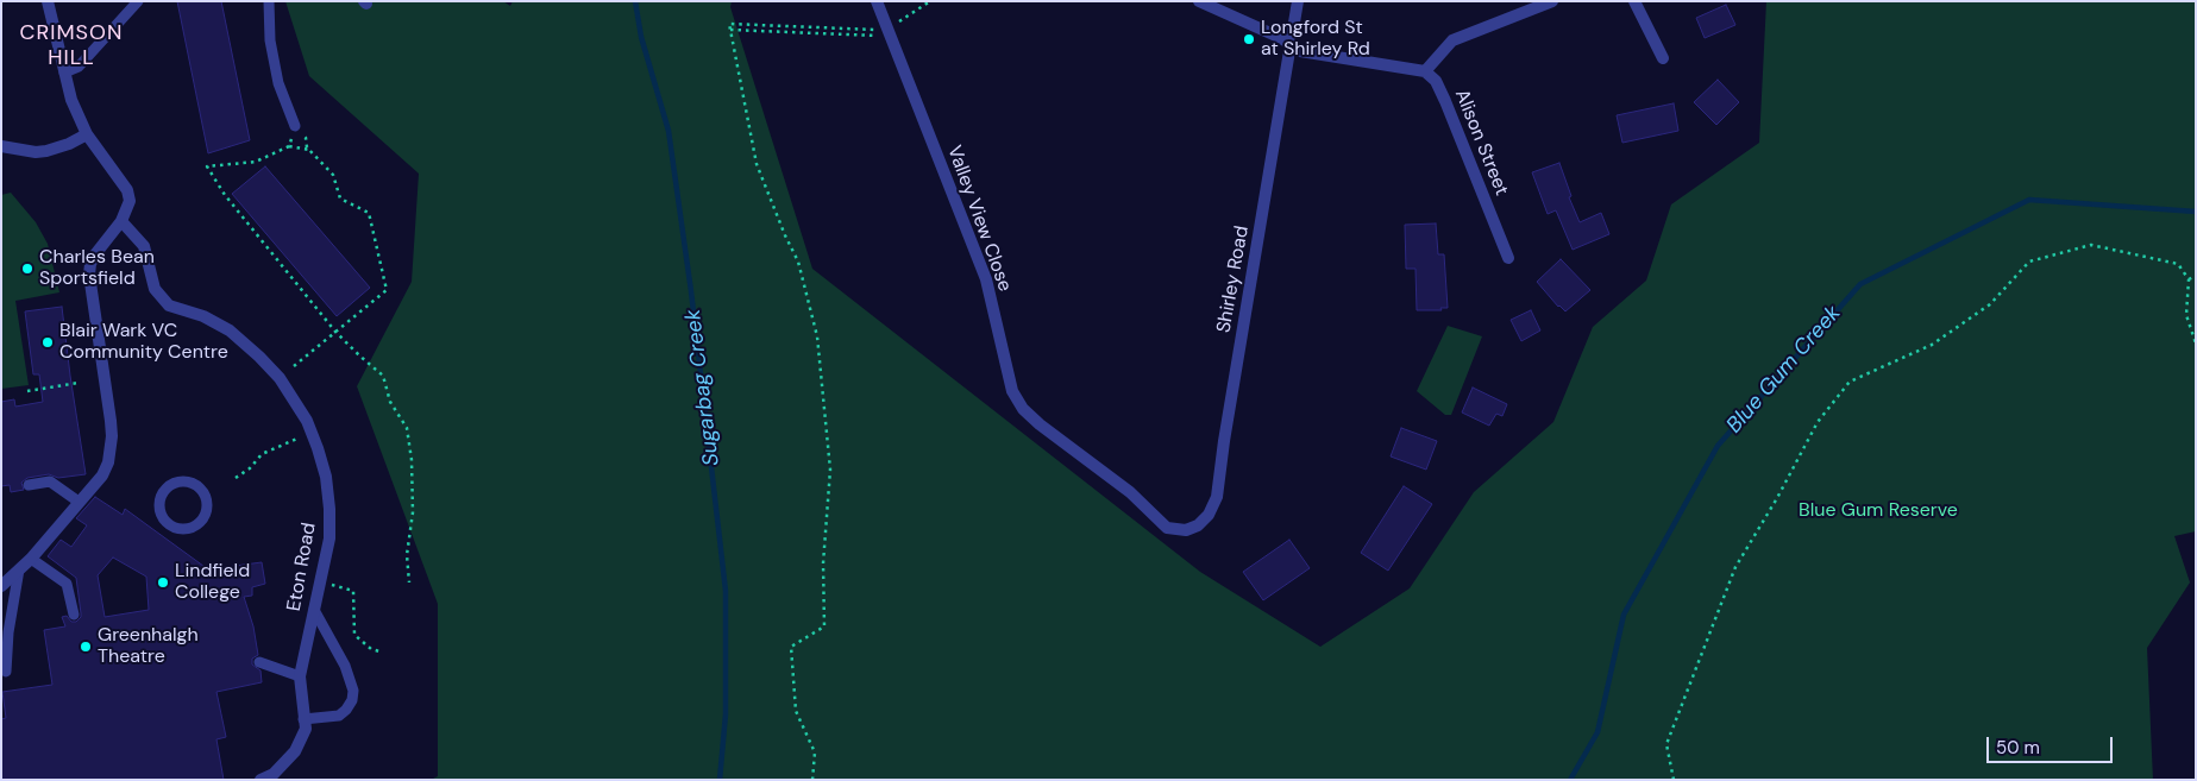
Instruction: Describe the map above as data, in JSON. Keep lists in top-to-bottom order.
{
  "streets": {
    "street": [
      "Alison Street",
      "Valley View Close",
      "Shirley Road",
      "Eton Road"
    ]
  },
  "crossings": [
    ["Valley View Close", "Shirley Road"]
  ],
  "districts": ["CRIMSON HILL"],
  "water": ["Blue Gum Creek", "Sugarbag Creek"],
  "parks": ["Blue Gum Reserve"],
  "places": [
    "Longford St at Shirley Rd",
    "Charles Bean Sportsfield",
    "Blair Wark VC Community Centre",
    "Lindfield College",
    "Greenhalgh Theatre"
  ],
  "scale_bar": "50 m"
}
